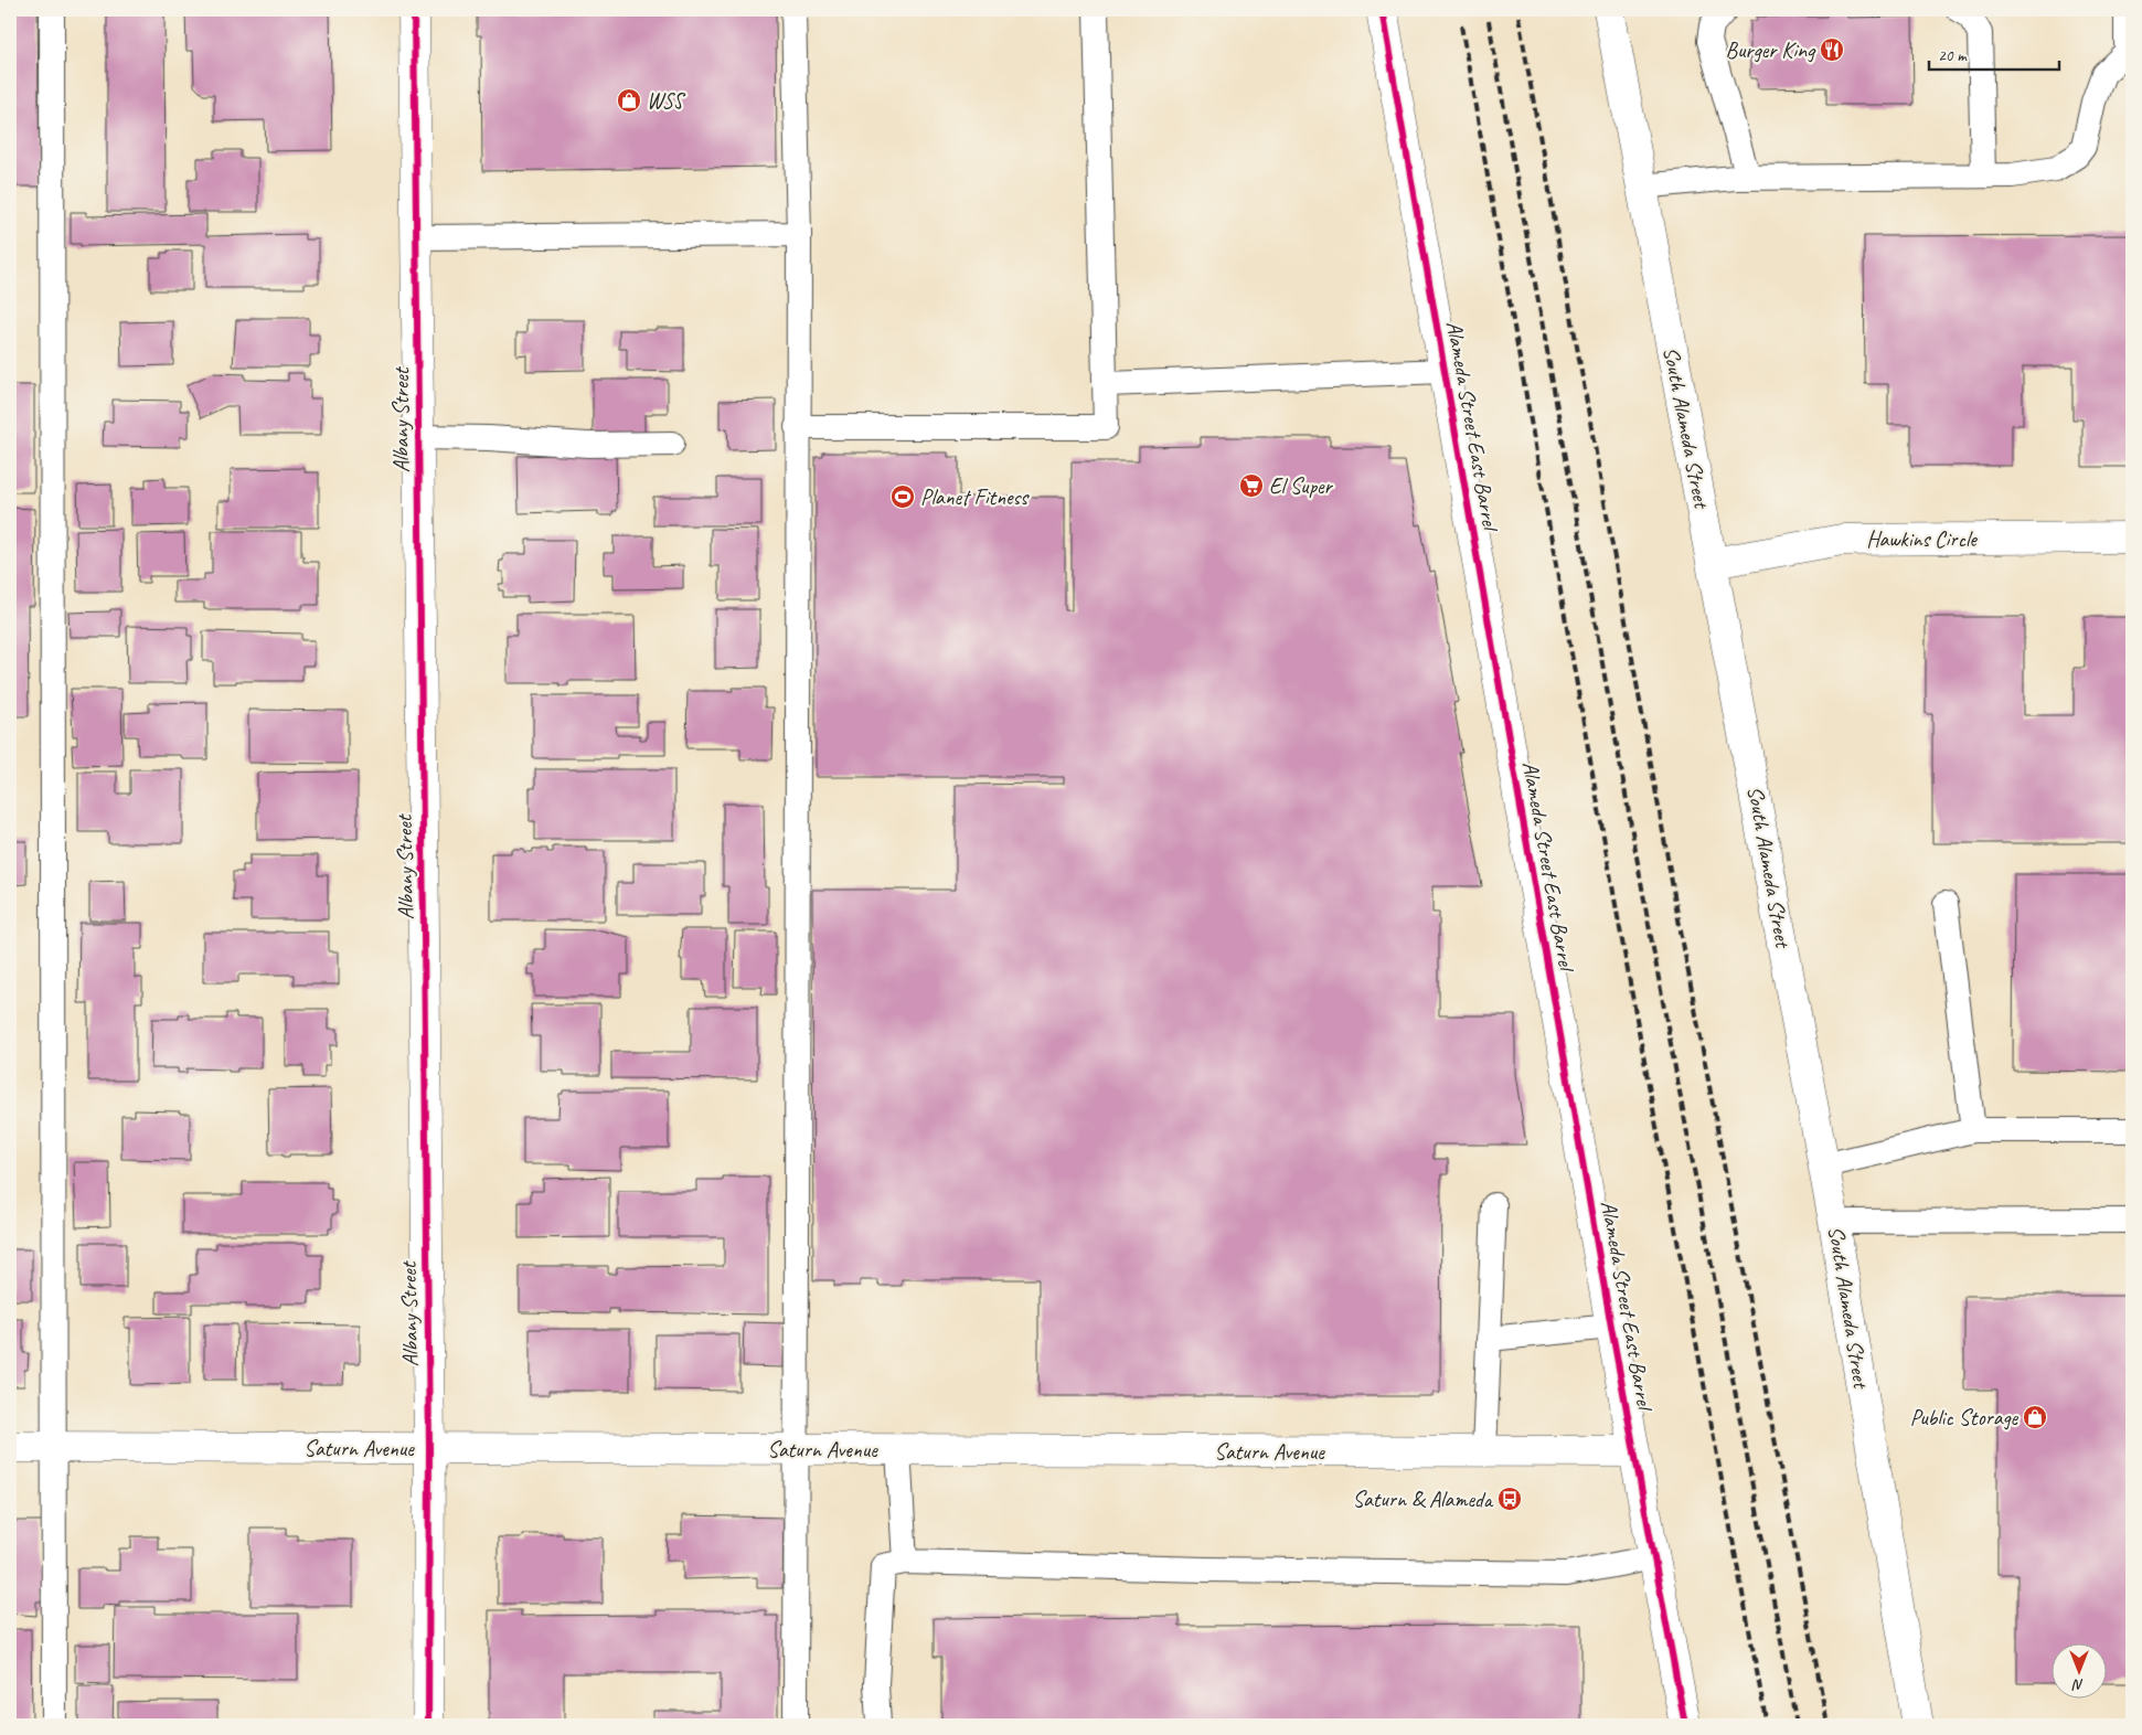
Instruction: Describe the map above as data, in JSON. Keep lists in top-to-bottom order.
{
  "streets": {
    "street": [
      "Albany Street",
      "Alameda Street East Barrel",
      "South Alameda Street",
      "Hawkins Circle",
      "Saturn Avenue"
    ]
  },
  "crossings": [
    ["Albany Street", "Saturn Avenue"],
    ["Alameda Street East Barrel", "Saturn Avenue"],
    ["South Alameda Street", "Hawkins Circle"]
  ],
  "places": {
    "restaurant": ["Burger King"],
    "shop": ["WSS", "Public Storage"],
    "supermarket": ["El Super"],
    "sports": ["Planet Fitness"],
    "bus stop": ["Saturn & Alameda"]
  },
  "scale_bar": "20 m",
  "north": "bottom"
}
